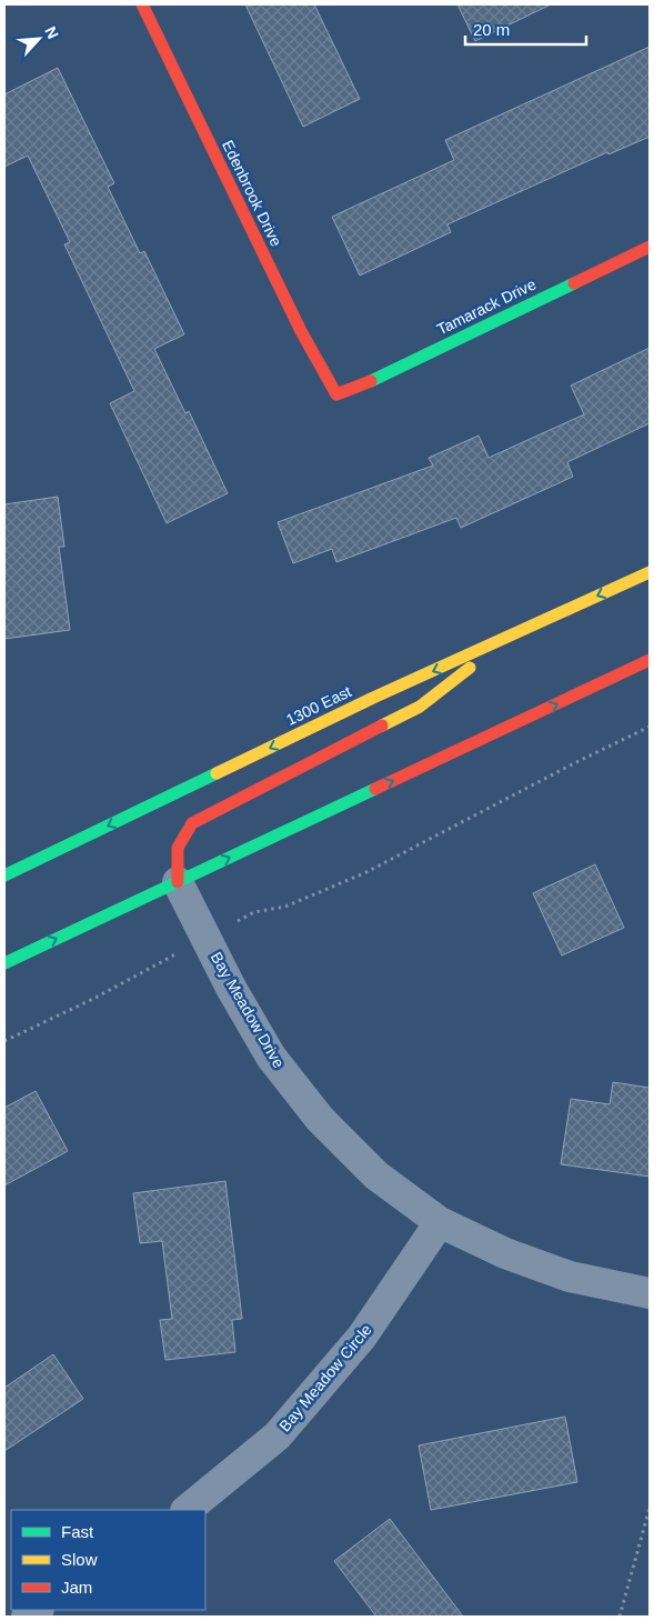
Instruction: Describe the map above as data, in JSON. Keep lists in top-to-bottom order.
{
  "streets": {
    "main road": ["Edenbrook Drive", "Tamarack Drive", "1300 East"],
    "street": ["Bay Meadow Drive", "Bay Meadow Circle"]
  },
  "crossings": [
    ["Edenbrook Drive", "Tamarack Drive"],
    ["Bay Meadow Drive", "Bay Meadow Circle"]
  ],
  "legend": ["Fast", "Slow", "Jam"],
  "scale_bar": "20 m",
  "north": "top right"
}
